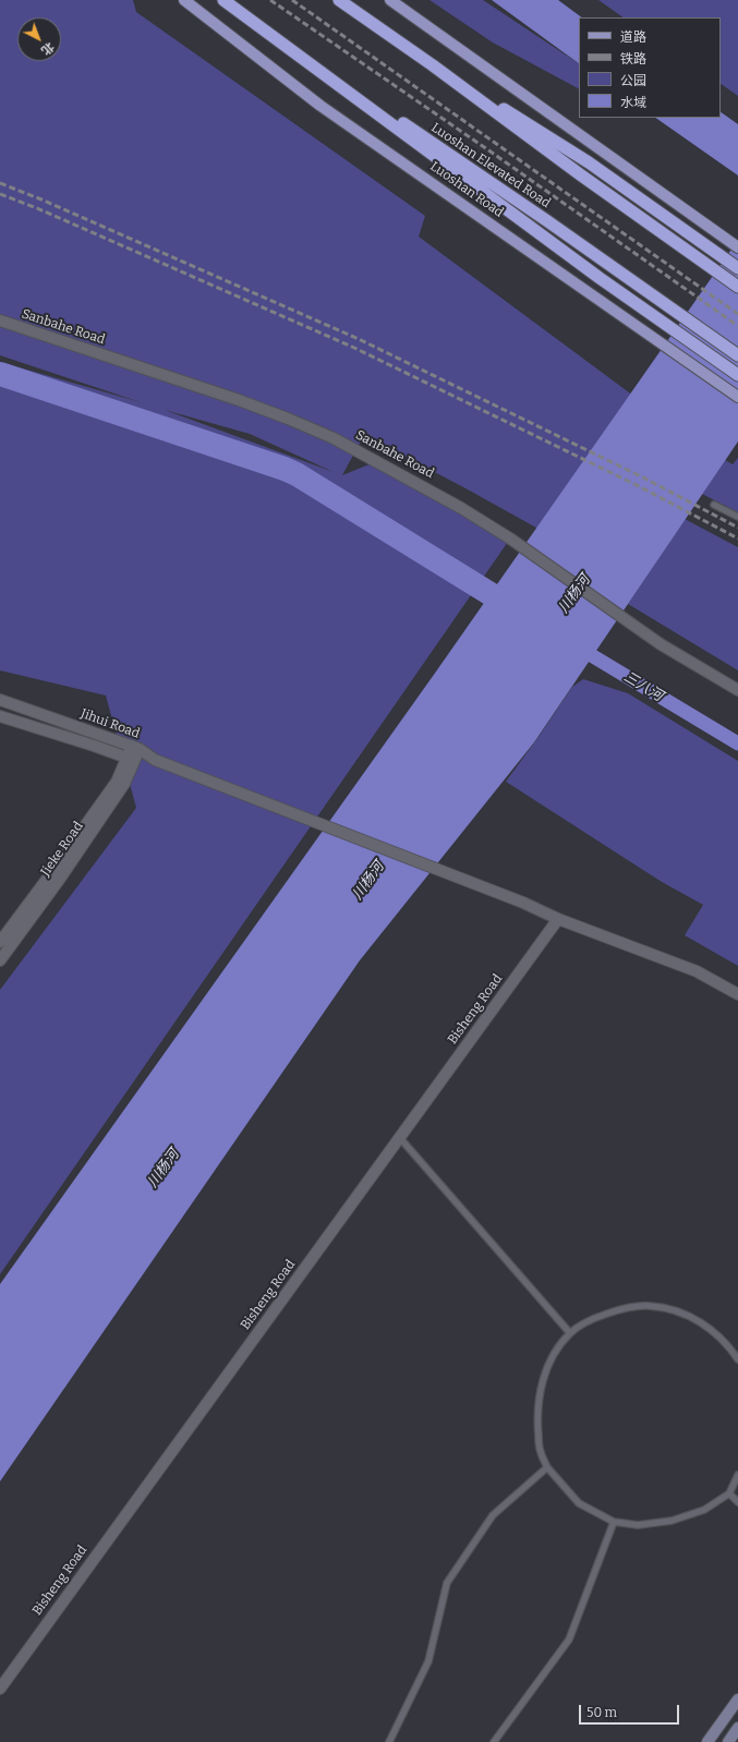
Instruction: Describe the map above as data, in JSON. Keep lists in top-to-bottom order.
{
  "streets": {
    "highway": ["Luoshan Elevated Road"],
    "main road": ["Luoshan Road"],
    "street": [
      "Sanbahe Road",
      "Jihui Road",
      "Jieke Road",
      "Bisheng Road"
    ]
  },
  "crossings": [
    ["Jihui Road", "Jieke Road"]
  ],
  "water": ["川杨河", "三八河"],
  "legend": [
    "道路",
    "铁路",
    "公园",
    "水域"
  ],
  "scale_bar": "50 m",
  "north": "bottom right"
}
